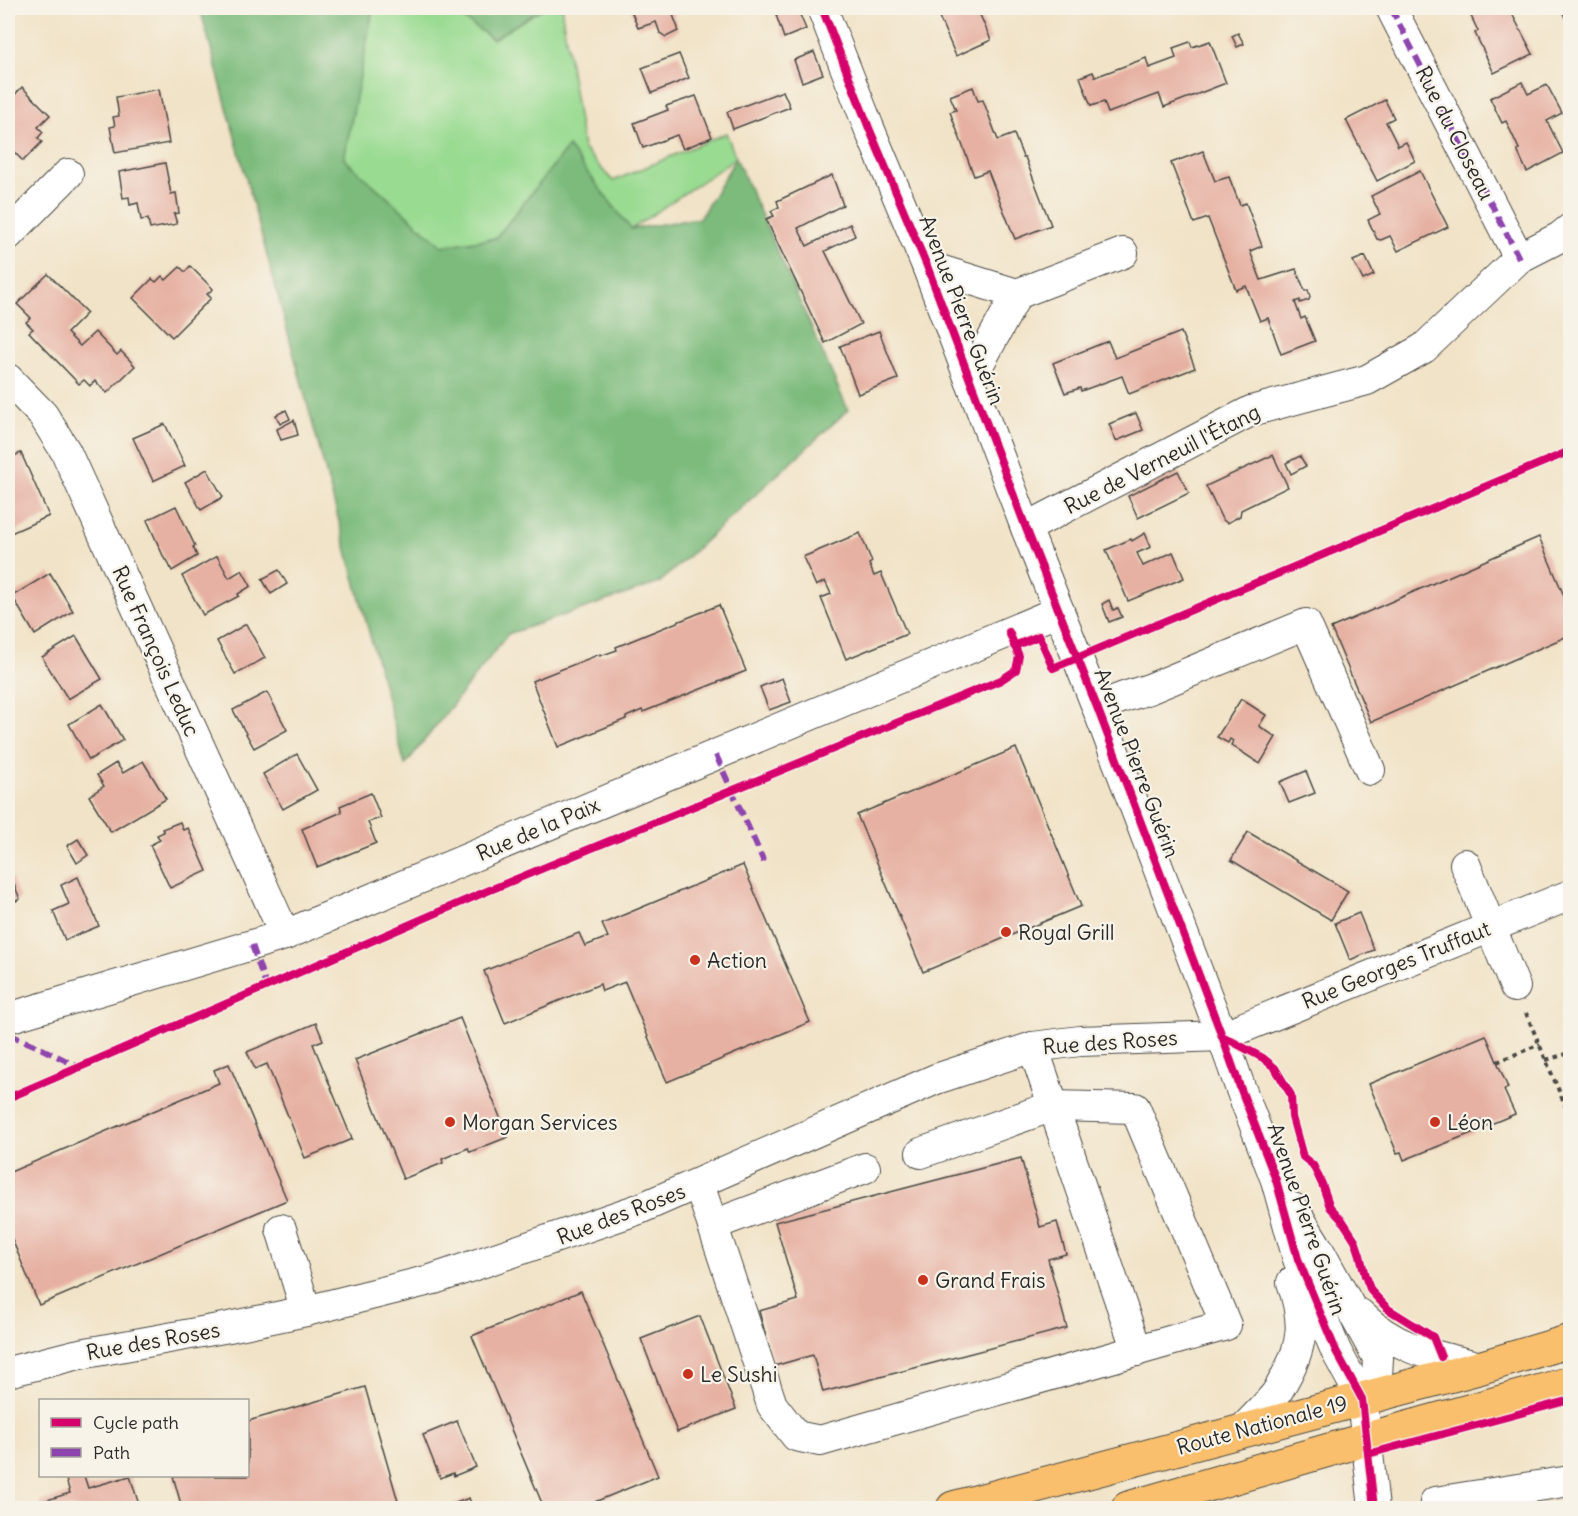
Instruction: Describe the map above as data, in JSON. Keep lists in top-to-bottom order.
{
  "streets": {
    "main road": ["Route Nationale 19"],
    "street": [
      "Rue du Closeau",
      "Avenue Pierre Guérin",
      "Rue de Verneuil l'Étang",
      "Rue François Leduc",
      "Rue de la Paix",
      "Rue Georges Truffaut",
      "Rue des Roses"
    ]
  },
  "crossings": [
    ["Rue du Closeau", "Rue de Verneuil l'Étang"],
    ["Avenue Pierre Guérin", "Rue de Verneuil l'Étang"],
    ["Avenue Pierre Guérin", "Rue de la Paix"],
    ["Avenue Pierre Guérin", "Rue Georges Truffaut"],
    ["Avenue Pierre Guérin", "Rue des Roses"],
    ["Avenue Pierre Guérin", "Route Nationale 19"],
    ["Rue François Leduc", "Rue de la Paix"],
    ["Rue Georges Truffaut", "Rue des Roses"]
  ],
  "places": [
    "Royal Grill",
    "Action",
    "Morgan Services",
    "Léon",
    "Grand Frais",
    "Le Sushi"
  ],
  "legend": ["Cycle path", "Path"]
}
